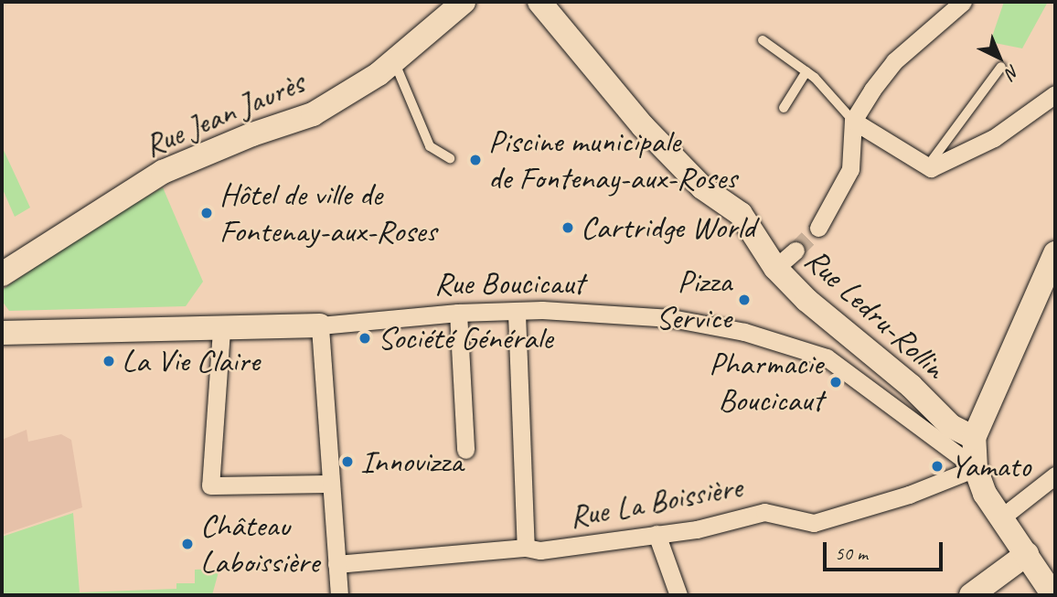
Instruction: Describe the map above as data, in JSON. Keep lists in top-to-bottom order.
{
  "streets": {
    "street": [
      "Rue Jean Jaurès",
      "Rue Boucicaut",
      "Rue Ledru-Rollin",
      "Rue La Boissière"
    ]
  },
  "crossings": [
    ["Rue Boucicaut", "Rue Ledru-Rollin"],
    ["Rue Boucicaut", "Rue La Boissière"]
  ],
  "places": [
    "Piscine municipale de Fontenay-aux-Roses",
    "Hôtel de ville de Fontenay-aux-Roses",
    "Cartridge World",
    "Pizza Service",
    "Société Générale",
    "La Vie Claire",
    "Pharmacie Boucicaut",
    "Innovizza",
    "Yamato",
    "Château Laboissière"
  ],
  "scale_bar": "50 m",
  "north": "bottom right"
}
